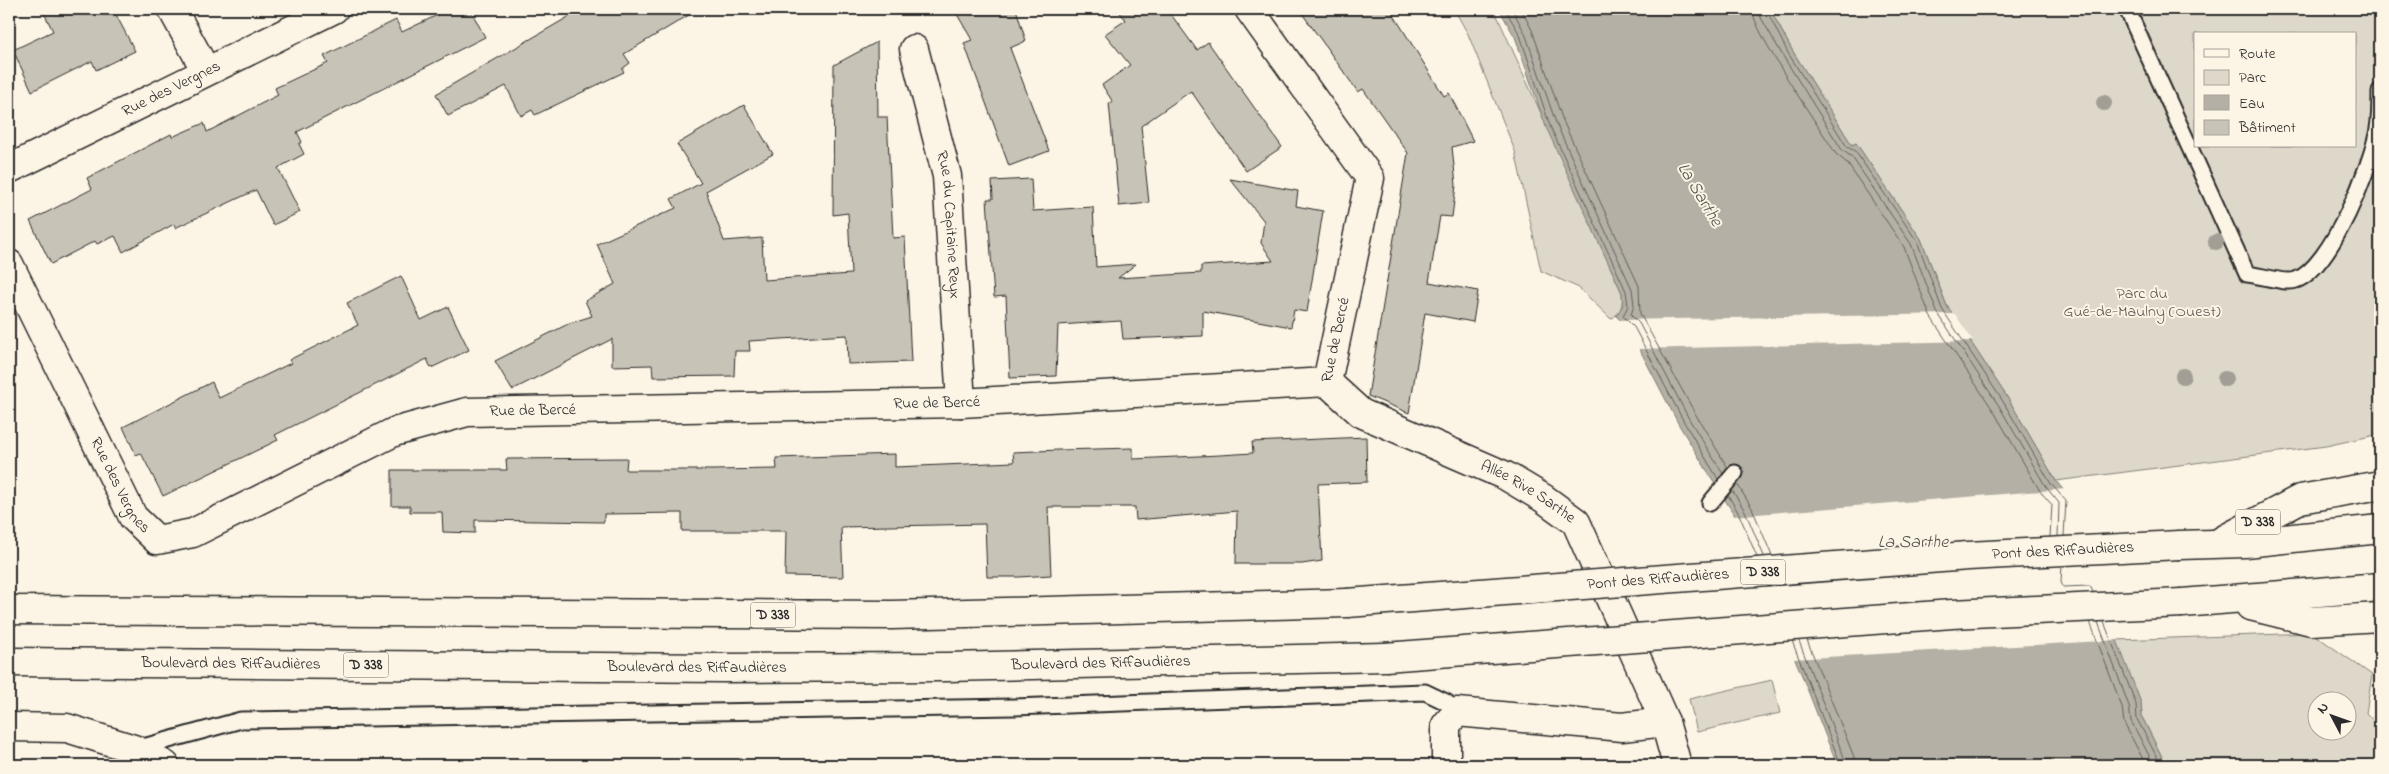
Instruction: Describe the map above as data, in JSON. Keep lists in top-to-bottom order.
{
  "streets": {
    "main road": [
      "Rue des Vergnes",
      "Rue du Capitaine Reyx",
      "Rue de Bercé",
      "Allée Rive Sarthe",
      "D 338",
      "Pont des Riffaudières",
      "Boulevard des Riffaudières"
    ]
  },
  "crossings": [
    ["Rue des Vergnes", "Rue de Bercé"],
    ["Rue du Capitaine Reyx", "Rue de Bercé"],
    ["Rue de Bercé", "Allée Rive Sarthe"],
    ["D 338", "Pont des Riffaudières"],
    ["D 338", "Boulevard des Riffaudières"]
  ],
  "water": ["La Sarthe"],
  "parks": ["Parc du Gué-de-Maulny (Ouest)"],
  "legend": [
    "Route",
    "Parc",
    "Eau",
    "Bâtiment"
  ],
  "north": "top left"
}
